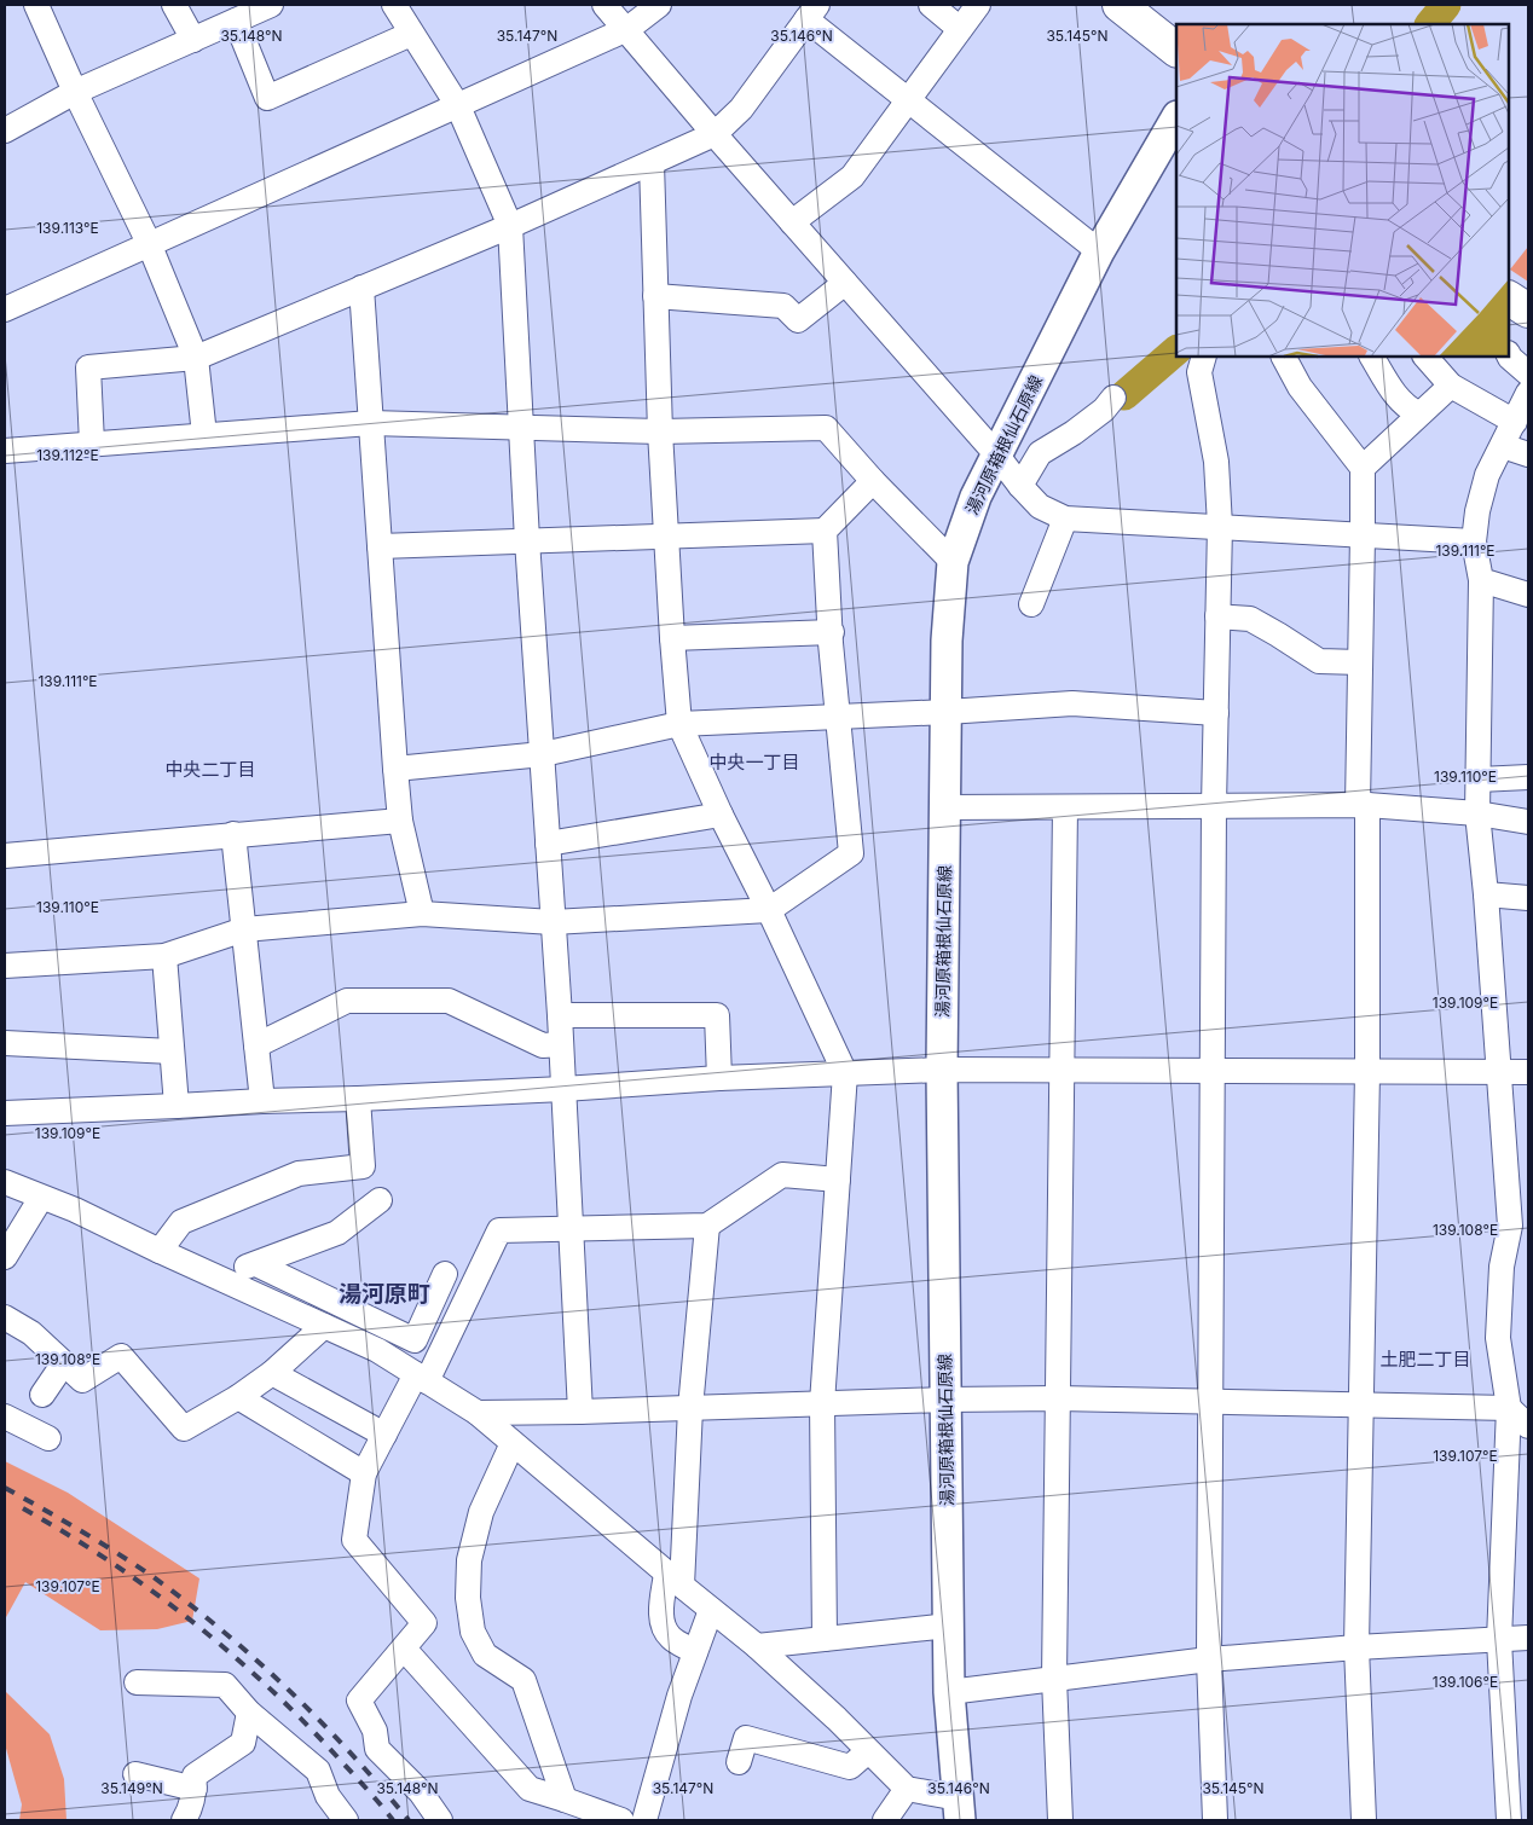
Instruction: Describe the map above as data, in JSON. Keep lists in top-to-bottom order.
{
  "streets": {
    "main road": ["湯河原箱根仙石原線"]
  },
  "districts": [
    "中央一丁目",
    "中央二丁目",
    "湯河原町",
    "土肥二丁目"
  ],
  "coordinates": [
    "35.148°N",
    "35.147°N",
    "35.146°N",
    "35.145°N",
    "139.113°E",
    "139.112°E",
    "139.111°E",
    "139.110°E",
    "139.109°E",
    "139.108°E",
    "139.107°E",
    "139.106°E",
    "35.149°N"
  ]
}
